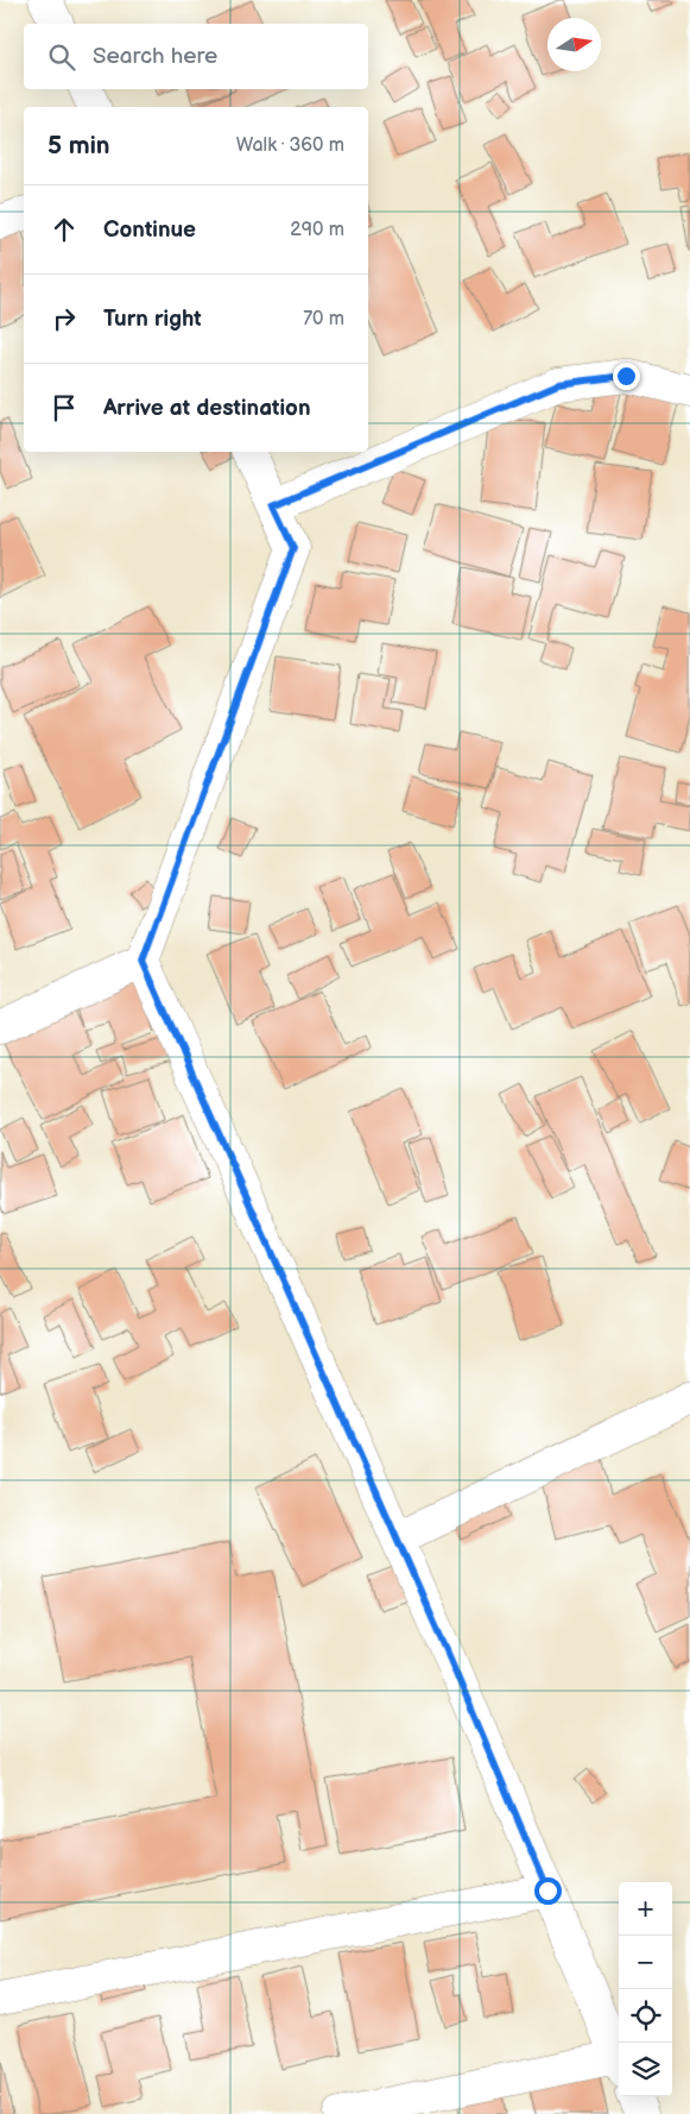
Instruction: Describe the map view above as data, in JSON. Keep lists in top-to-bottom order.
{
  "north": "right",
  "page": {
    "search": "Search here",
    "heading": ["5 min", "Walk · 360 m"],
    "list": [
      ["Continue", "290 m"],
      ["Turn right", "70 m"],
      "Arrive at destination"
    ],
    "map_buttons": ["+", "−"]
  }
}
